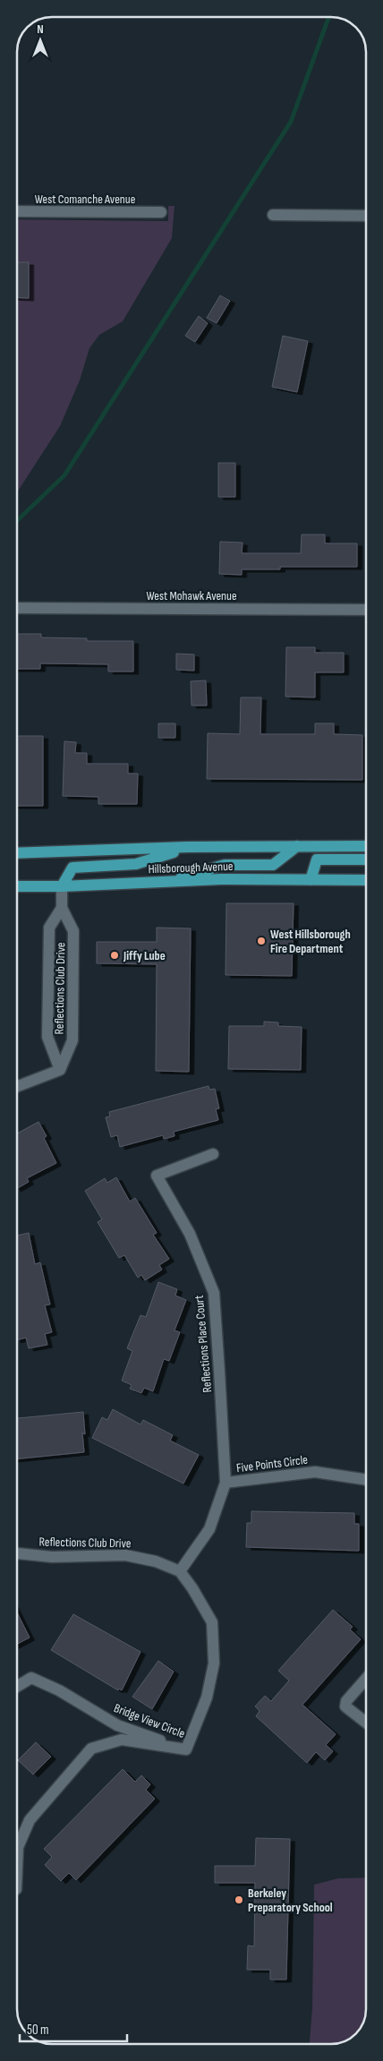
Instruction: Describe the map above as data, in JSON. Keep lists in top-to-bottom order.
{
  "streets": {
    "main road": ["Hillsborough Avenue"],
    "street": [
      "West Comanche Avenue",
      "West Mohawk Avenue",
      "Reflections Club Drive",
      "Reflections Place Court",
      "Five Points Circle",
      "Bridge View Circle"
    ]
  },
  "crossings": [
    ["Hillsborough Avenue", "Reflections Club Drive"],
    ["Reflections Club Drive", "Reflections Place Court"],
    ["Reflections Club Drive", "Bridge View Circle"],
    ["Reflections Place Court", "Five Points Circle"]
  ],
  "places": ["West Hillsborough Fire Department", "Jiffy Lube", "Berkeley Preparatory School"],
  "scale_bar": "50 m",
  "north": "top"
}
